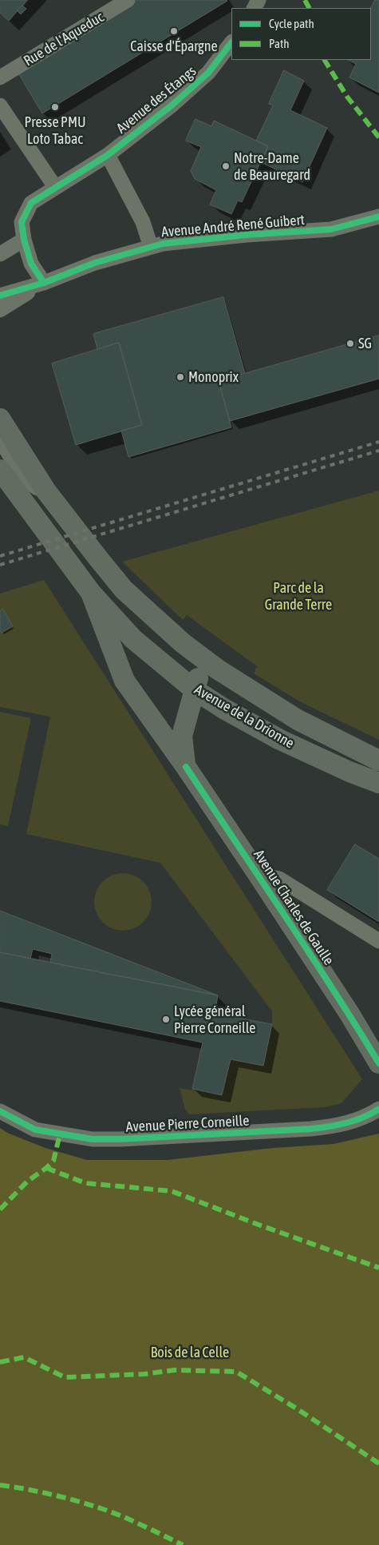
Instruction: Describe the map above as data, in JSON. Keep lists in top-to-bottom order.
{
  "streets": {
    "main road": ["Avenue de la Drionne", "Avenue Charles de Gaulle"],
    "street": [
      "Rue de l'Aqueduc",
      "Avenue des Étangs",
      "Avenue André René Guibert",
      "Avenue Pierre Corneille"
    ]
  },
  "crossings": [
    ["Avenue des Étangs", "Avenue André René Guibert"],
    ["Avenue de la Drionne", "Avenue Charles de Gaulle"]
  ],
  "parks": ["Parc de la Grande Terre", "Bois de la Celle"],
  "places": [
    "Caisse d'Épargne",
    "Presse PMU Loto Tabac",
    "Notre-Dame de Beauregard",
    "SG",
    "Monoprix",
    "Lycée général Pierre Corneille"
  ],
  "legend": ["Cycle path", "Path"]
}
